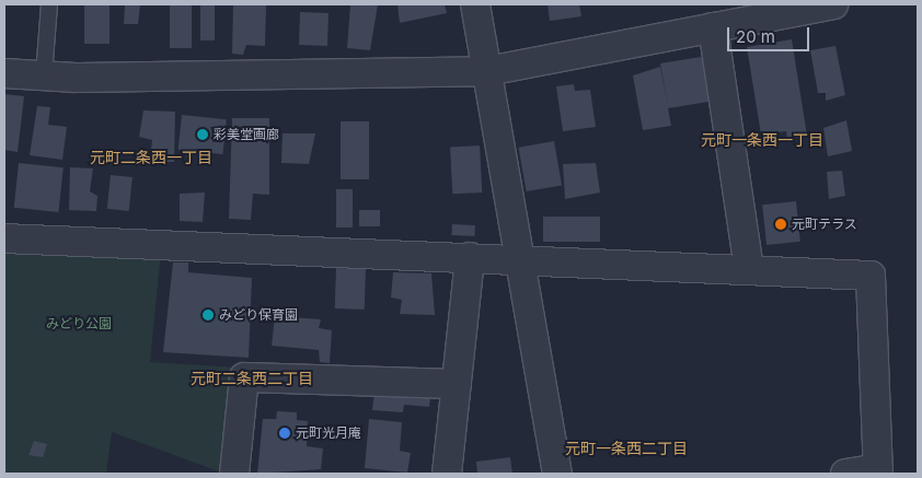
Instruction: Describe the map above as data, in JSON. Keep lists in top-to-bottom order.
{
  "districts": [
    "元町一条西一丁目",
    "元町二条西一丁目",
    "元町二条西二丁目",
    "元町一条西二丁目"
  ],
  "parks": ["みどり公園"],
  "places": [
    "彩美堂画廊",
    "元町テラス",
    "みどり保育園",
    "元町光月庵"
  ],
  "scale_bar": "20 m"
}
